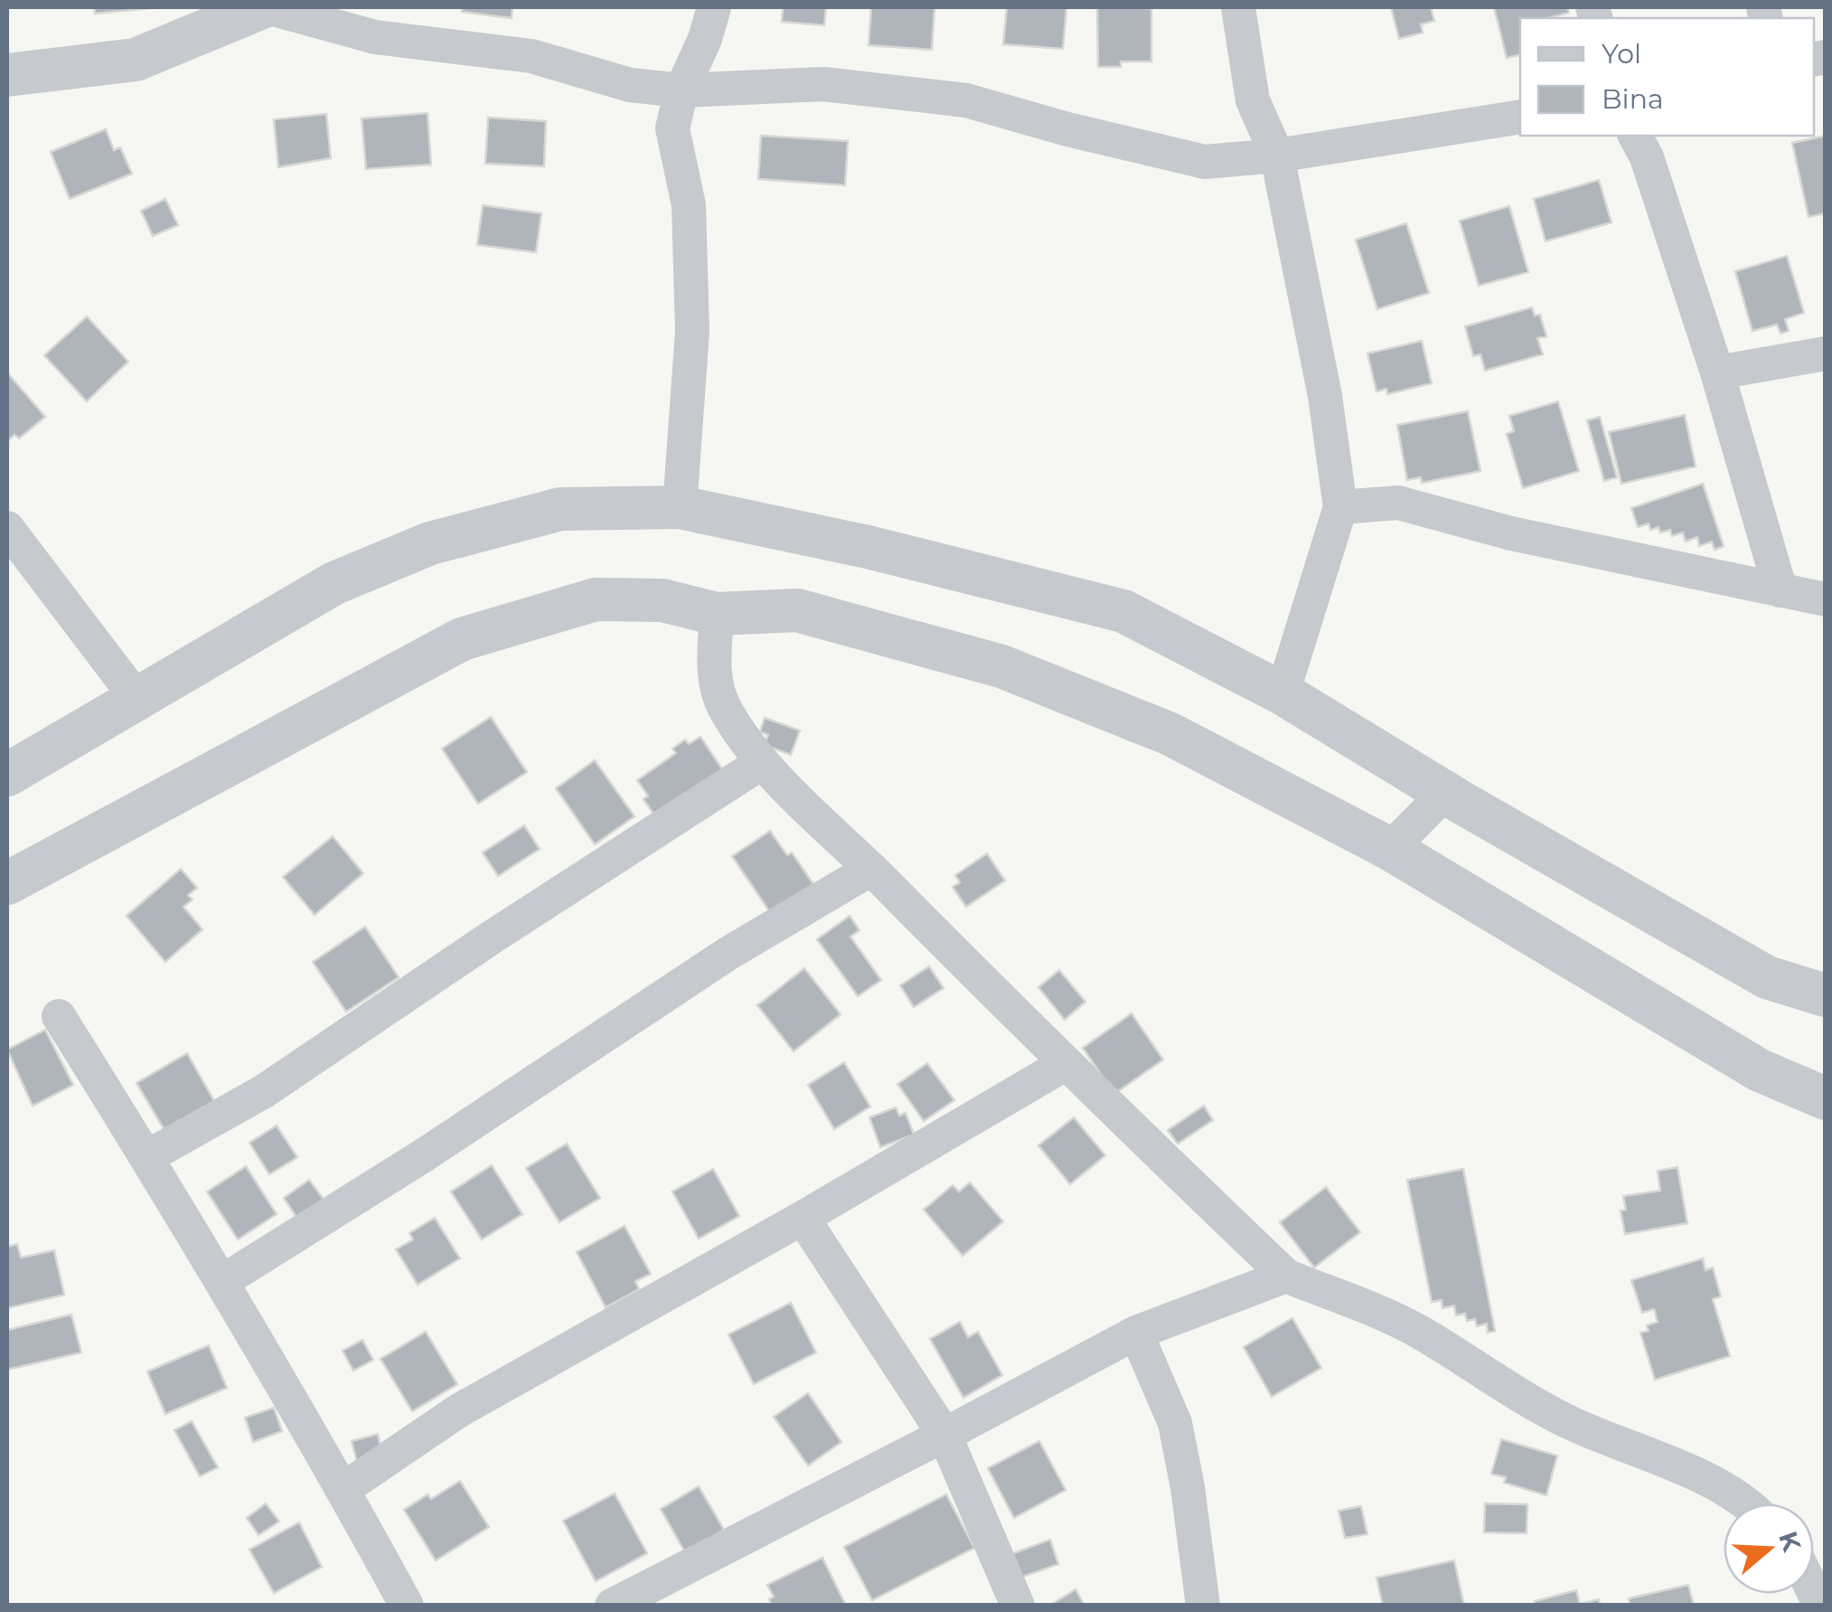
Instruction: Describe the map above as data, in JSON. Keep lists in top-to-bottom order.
{
  "legend": ["Yol", "Bina"],
  "north": "right"
}
